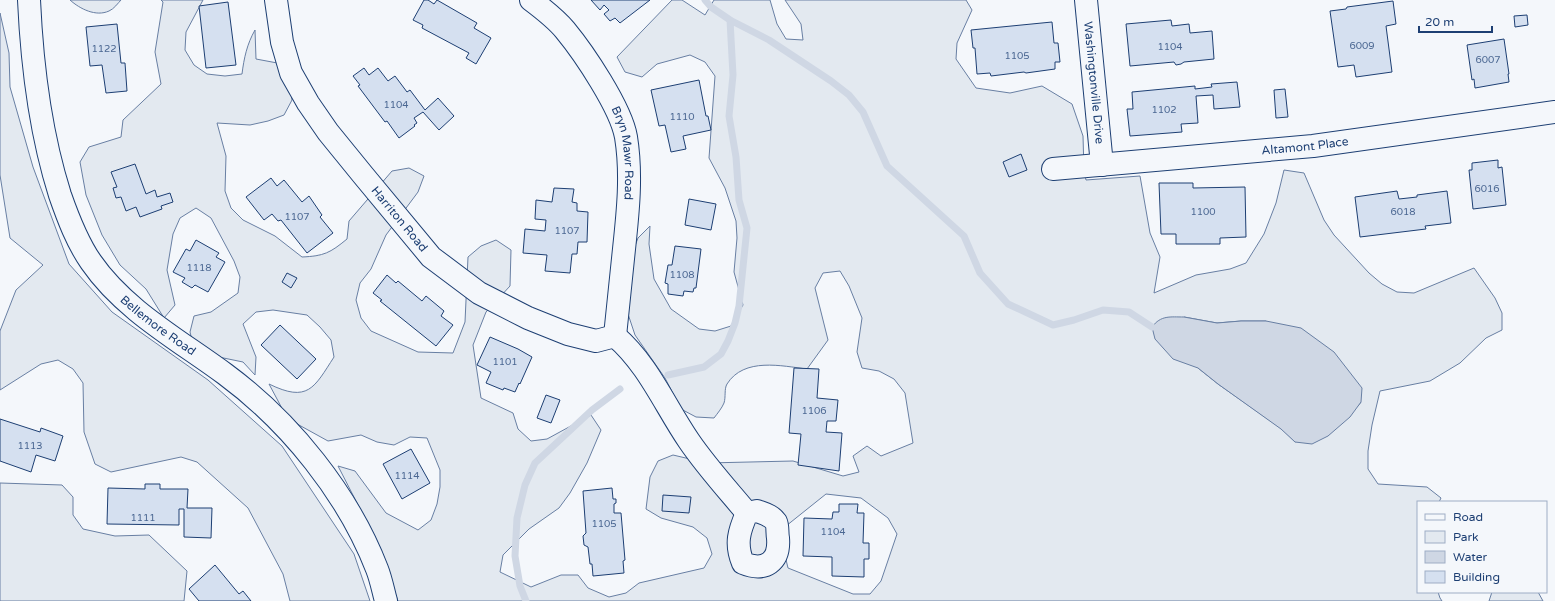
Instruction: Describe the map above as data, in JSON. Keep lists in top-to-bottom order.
{
  "streets": {
    "street": [
      "Washingtonville Drive",
      "Altamont Place",
      "Bryn Mawr Road",
      "Harriton Road",
      "Bellemore Road"
    ]
  },
  "crossings": [
    ["Washingtonville Drive", "Altamont Place"],
    ["Bryn Mawr Road", "Harriton Road"]
  ],
  "house_numbers": [
    "6009",
    "1104",
    "1122",
    "1105",
    "6007",
    "1104",
    "1102",
    "1110",
    "6016",
    "1100",
    "6018",
    "1107",
    "1107",
    "1118",
    "1108",
    "1101",
    "1106",
    "1113",
    "1114",
    "1111",
    "1105",
    "1104"
  ],
  "legend": [
    "Road",
    "Park",
    "Water",
    "Building"
  ],
  "scale_bar": "20 m"
}
